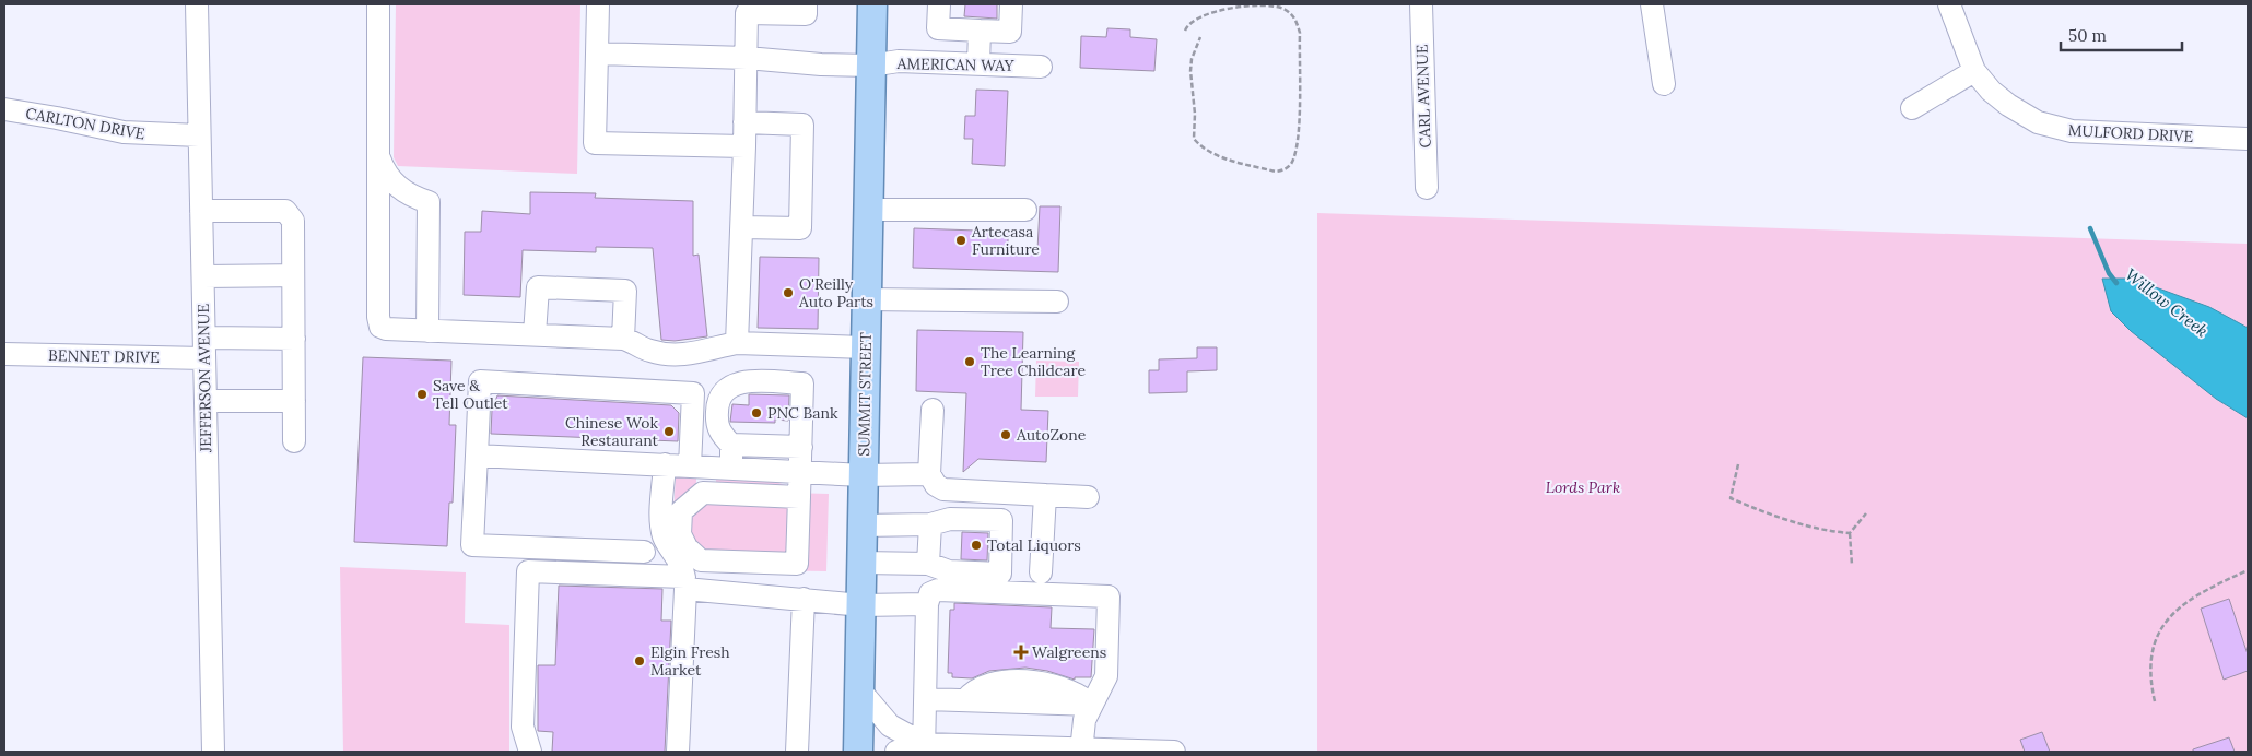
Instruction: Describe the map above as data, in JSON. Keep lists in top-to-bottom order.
{
  "streets": {
    "main road": ["SUMMIT STREET"],
    "street": [
      "AMERICAN WAY",
      "CARL AVENUE",
      "CARLTON DRIVE",
      "MULFORD DRIVE",
      "BENNET DRIVE",
      "JEFFERSON AVENUE"
    ]
  },
  "crossings": [
    ["AMERICAN WAY", "SUMMIT STREET"],
    ["CARLTON DRIVE", "JEFFERSON AVENUE"],
    ["BENNET DRIVE", "JEFFERSON AVENUE"]
  ],
  "water": ["Willow Creek"],
  "parks": ["Lords Park"],
  "places": {
    "other": [
      "Artecasa Furniture",
      "O'Reilly Auto Parts",
      "The Learning Tree Childcare",
      "Save & Tell Outlet",
      "PNC Bank",
      "Chinese Wok Restaurant",
      "AutoZone",
      "Total Liquors",
      "Elgin Fresh Market"
    ],
    "health": ["Walgreens"]
  },
  "scale_bar": "50 m"
}
